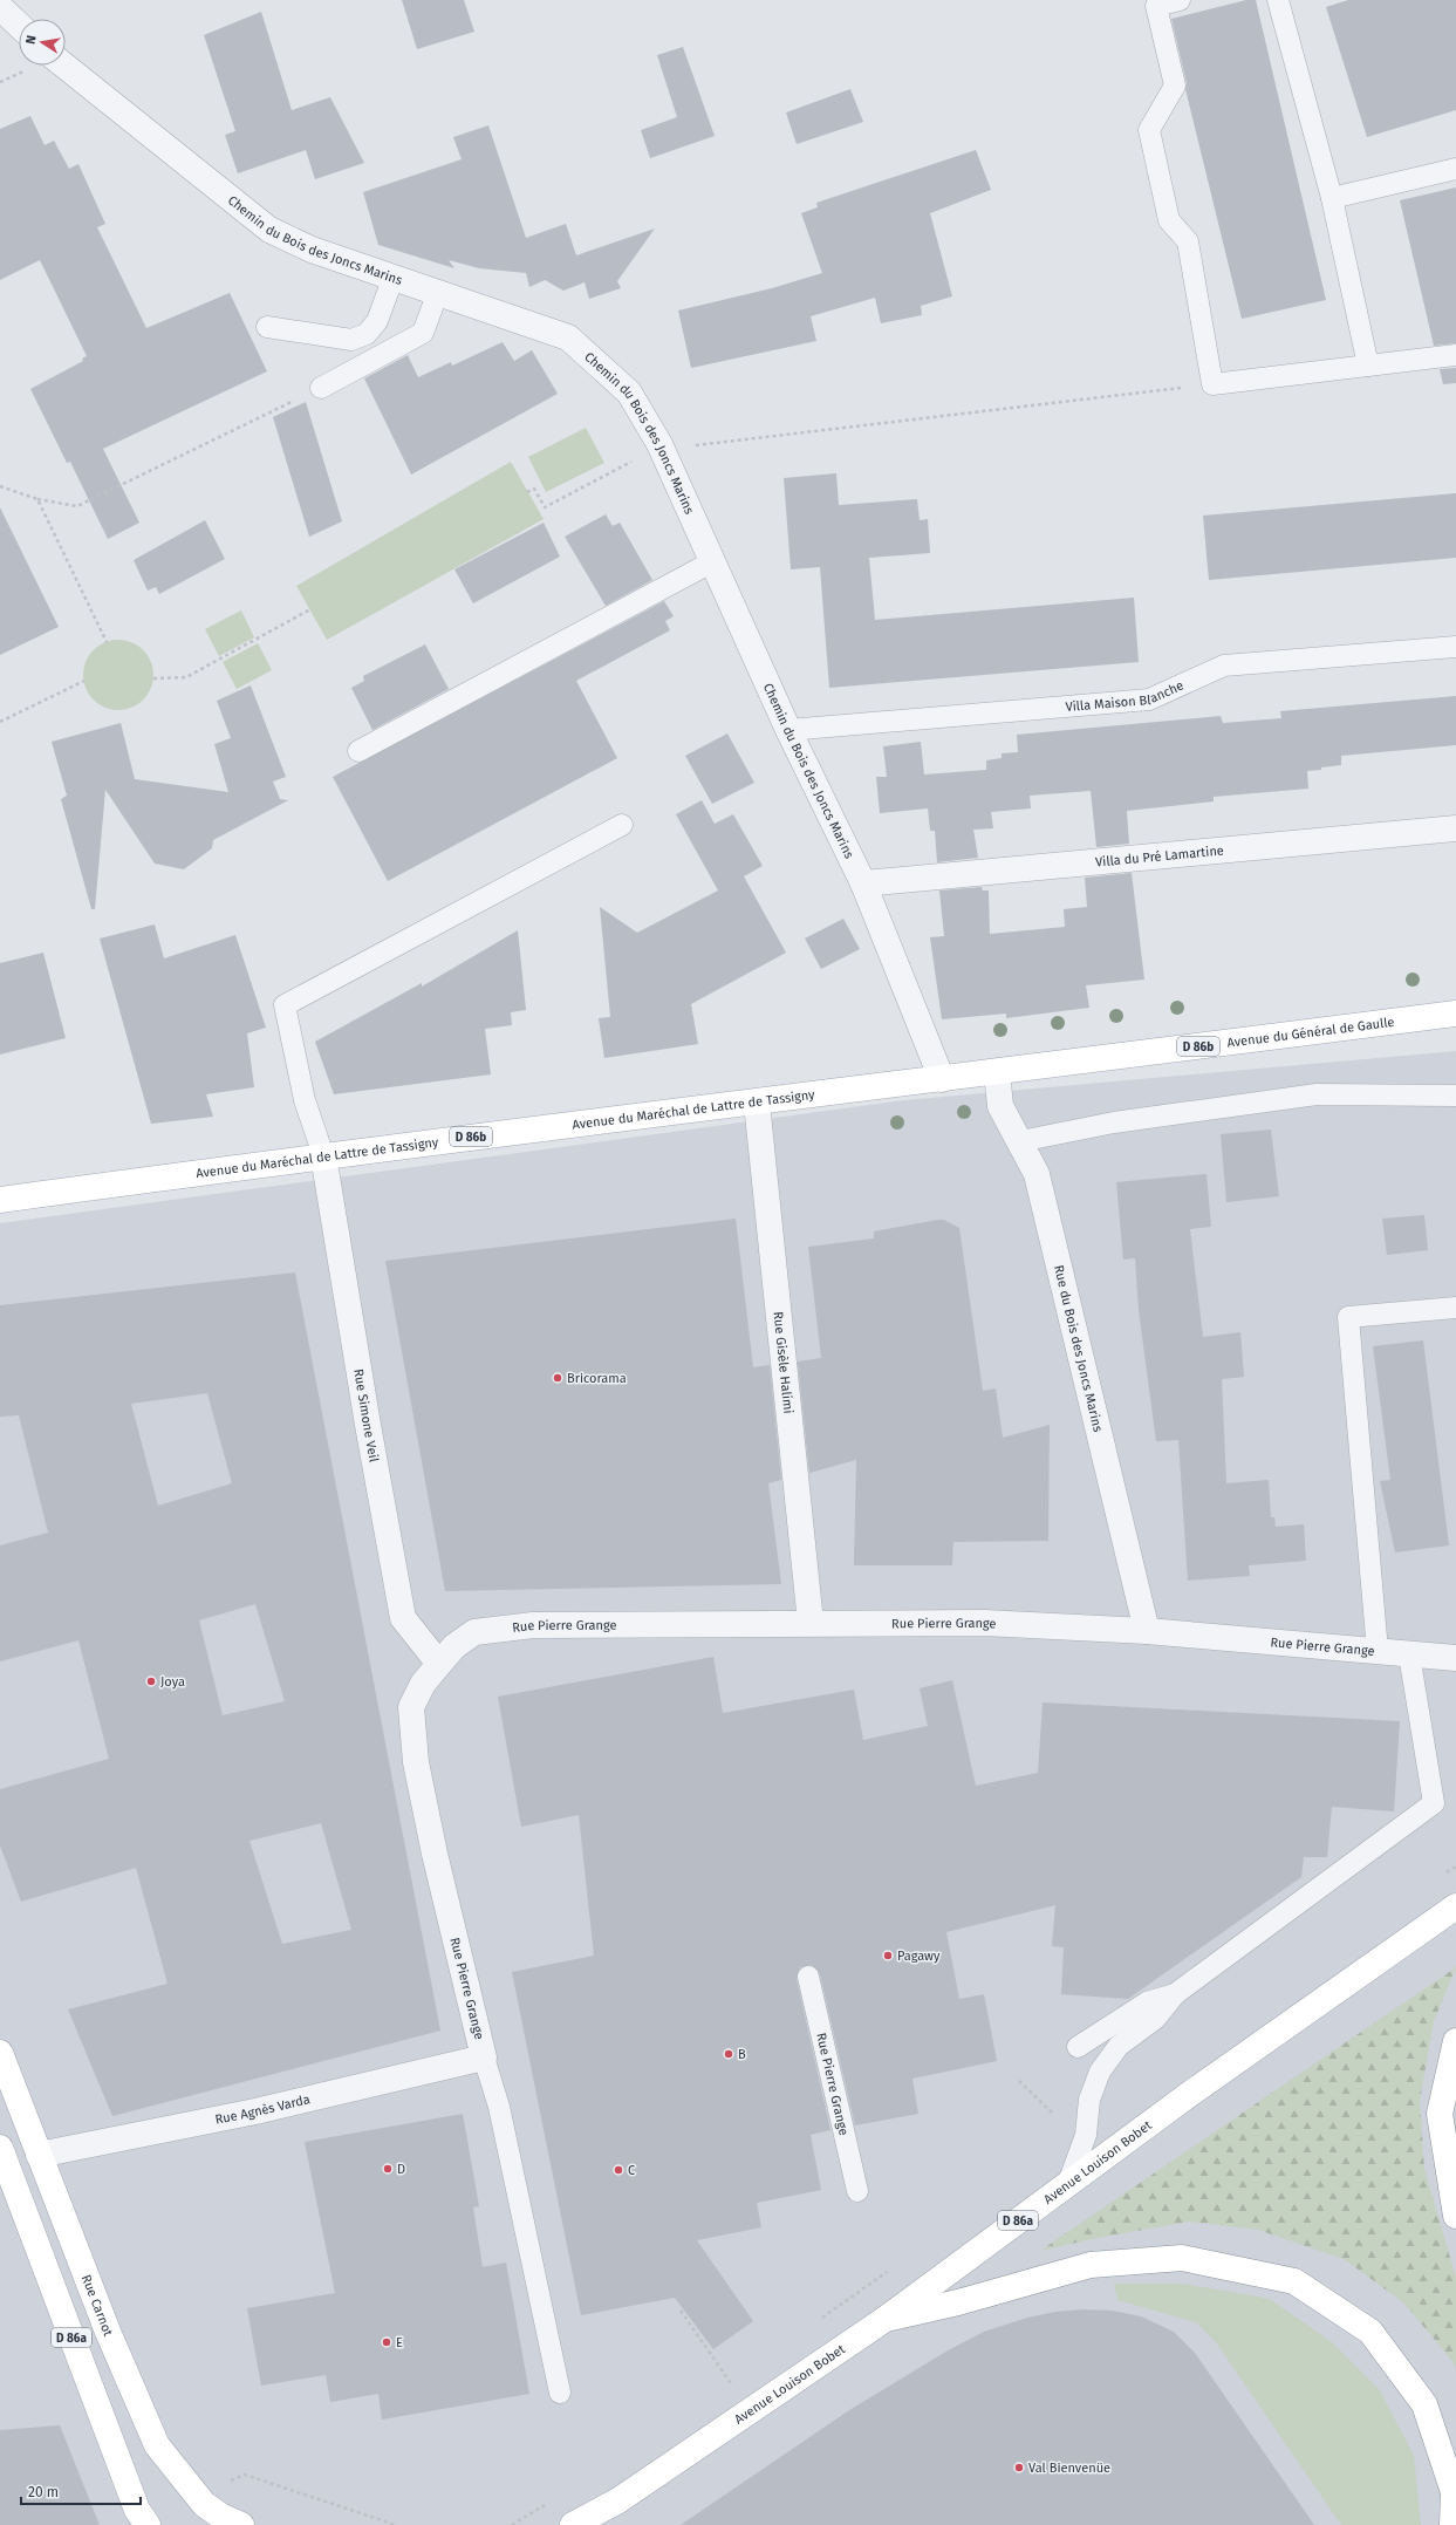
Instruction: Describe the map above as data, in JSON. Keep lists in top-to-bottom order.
{
  "streets": {
    "main road": [
      "Avenue du Général de Gaulle",
      "D 86b",
      "Avenue du Maréchal de Lattre de Tassigny",
      "Avenue Louison Bobet",
      "D 86a",
      "Rue Carnot"
    ],
    "street": [
      "Chemin du Bois des Joncs Marins",
      "Villa du Pré Lamartine",
      "Rue du Bois des Joncs Marins",
      "Rue Gisèle Halimi",
      "Rue Simone Veil",
      "Rue Pierre Grange",
      "Rue Agnès Varda"
    ],
    "lane": ["Villa Maison Blanche"]
  },
  "crossings": [
    ["Chemin du Bois des Joncs Marins", "Villa Maison Blanche"],
    ["Chemin du Bois des Joncs Marins", "Villa du Pré Lamartine"],
    ["Chemin du Bois des Joncs Marins", "Avenue du Général de Gaulle"],
    ["Chemin du Bois des Joncs Marins", "Avenue du Maréchal de Lattre de Tassigny"],
    ["Avenue du Général de Gaulle", "Avenue du Maréchal de Lattre de Tassigny"],
    ["Avenue du Général de Gaulle", "Rue du Bois des Joncs Marins"],
    ["Avenue du Maréchal de Lattre de Tassigny", "Rue Gisèle Halimi"],
    ["Avenue du Maréchal de Lattre de Tassigny", "Rue Simone Veil"],
    ["Rue du Bois des Joncs Marins", "Rue Pierre Grange"],
    ["Rue Gisèle Halimi", "Rue Pierre Grange"],
    ["Rue Simone Veil", "Rue Pierre Grange"],
    ["Rue Pierre Grange", "Rue Agnès Varda"],
    ["Rue Agnès Varda", "Rue Carnot"]
  ],
  "places": [
    "Bricorama",
    "Joya",
    "Pagawy",
    "B",
    "D",
    "C",
    "E",
    "Val Bienvenüe"
  ],
  "scale_bar": "20 m",
  "north": "left"
}
